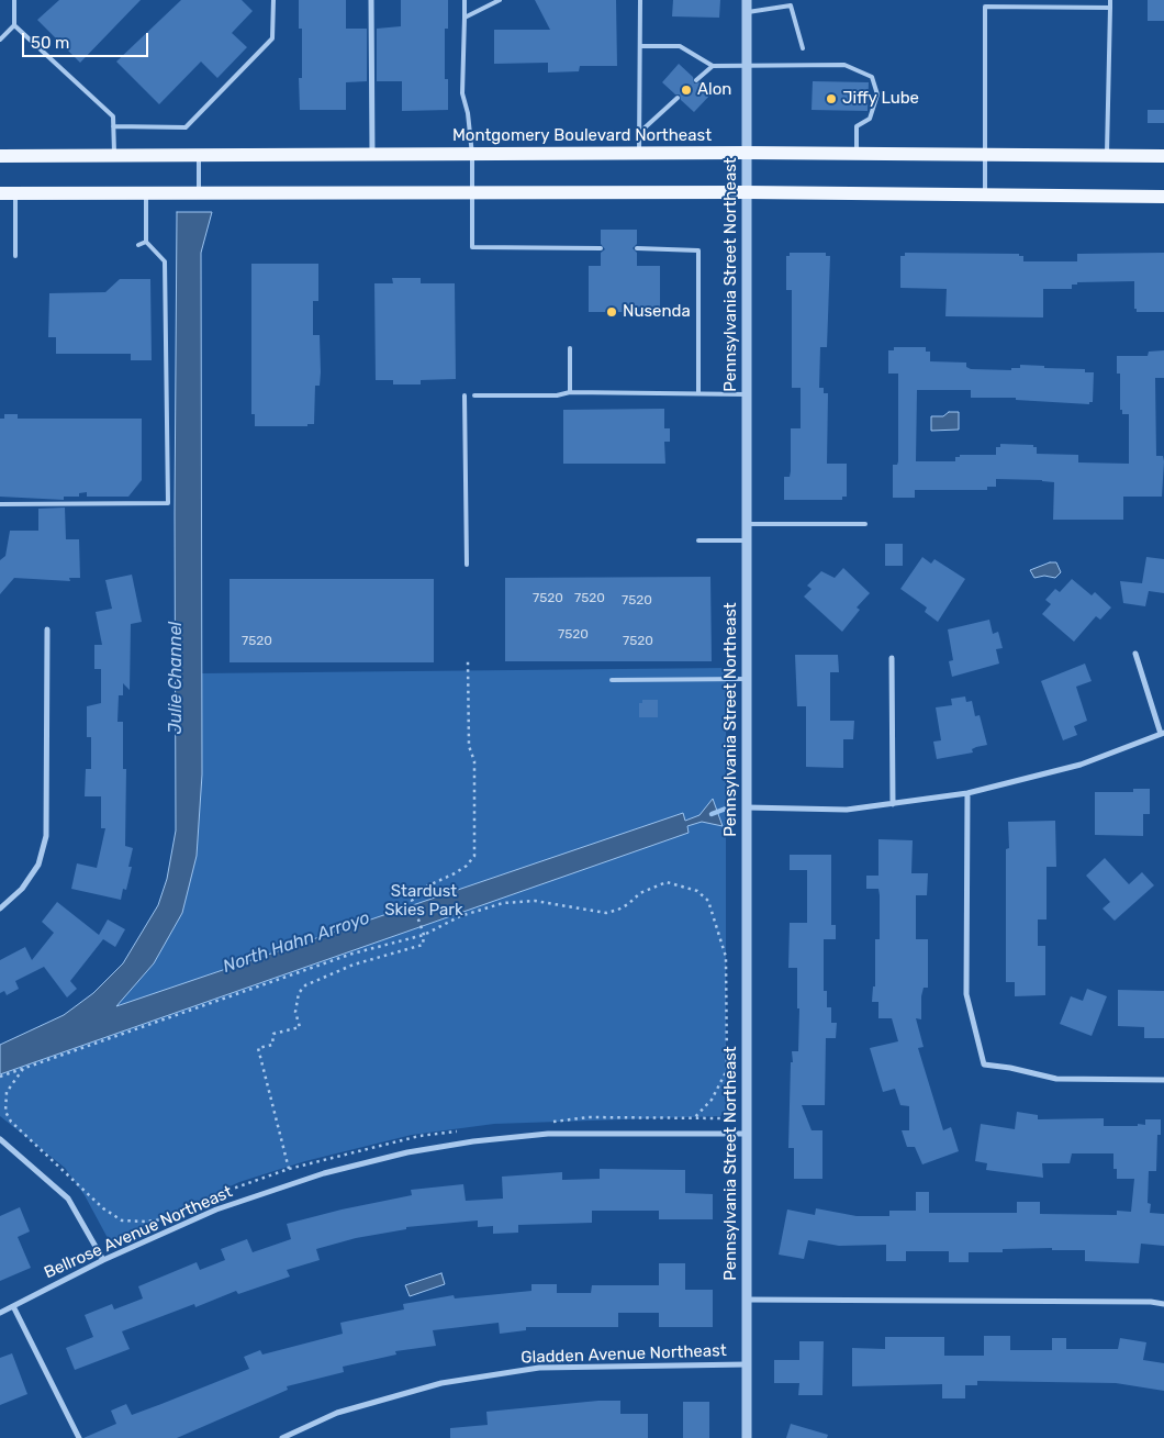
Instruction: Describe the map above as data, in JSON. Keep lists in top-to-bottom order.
{
  "streets": {
    "main road": ["Montgomery Boulevard Northeast"],
    "street": ["Pennsylvania Street Northeast", "Bellrose Avenue Northeast", "Gladden Avenue Northeast"]
  },
  "crossings": [
    ["Montgomery Boulevard Northeast", "Pennsylvania Street Northeast"],
    ["Pennsylvania Street Northeast", "Bellrose Avenue Northeast"],
    ["Pennsylvania Street Northeast", "Gladden Avenue Northeast"]
  ],
  "water": ["Julie Channel", "North Hahn Arroyo"],
  "parks": ["Stardust Skies Park"],
  "places": ["Alon", "Jiffy Lube", "Nusenda"],
  "house_numbers": [
    "7520",
    "7520",
    "7520",
    "7520",
    "7520",
    "7520"
  ],
  "scale_bar": "50 m"
}
